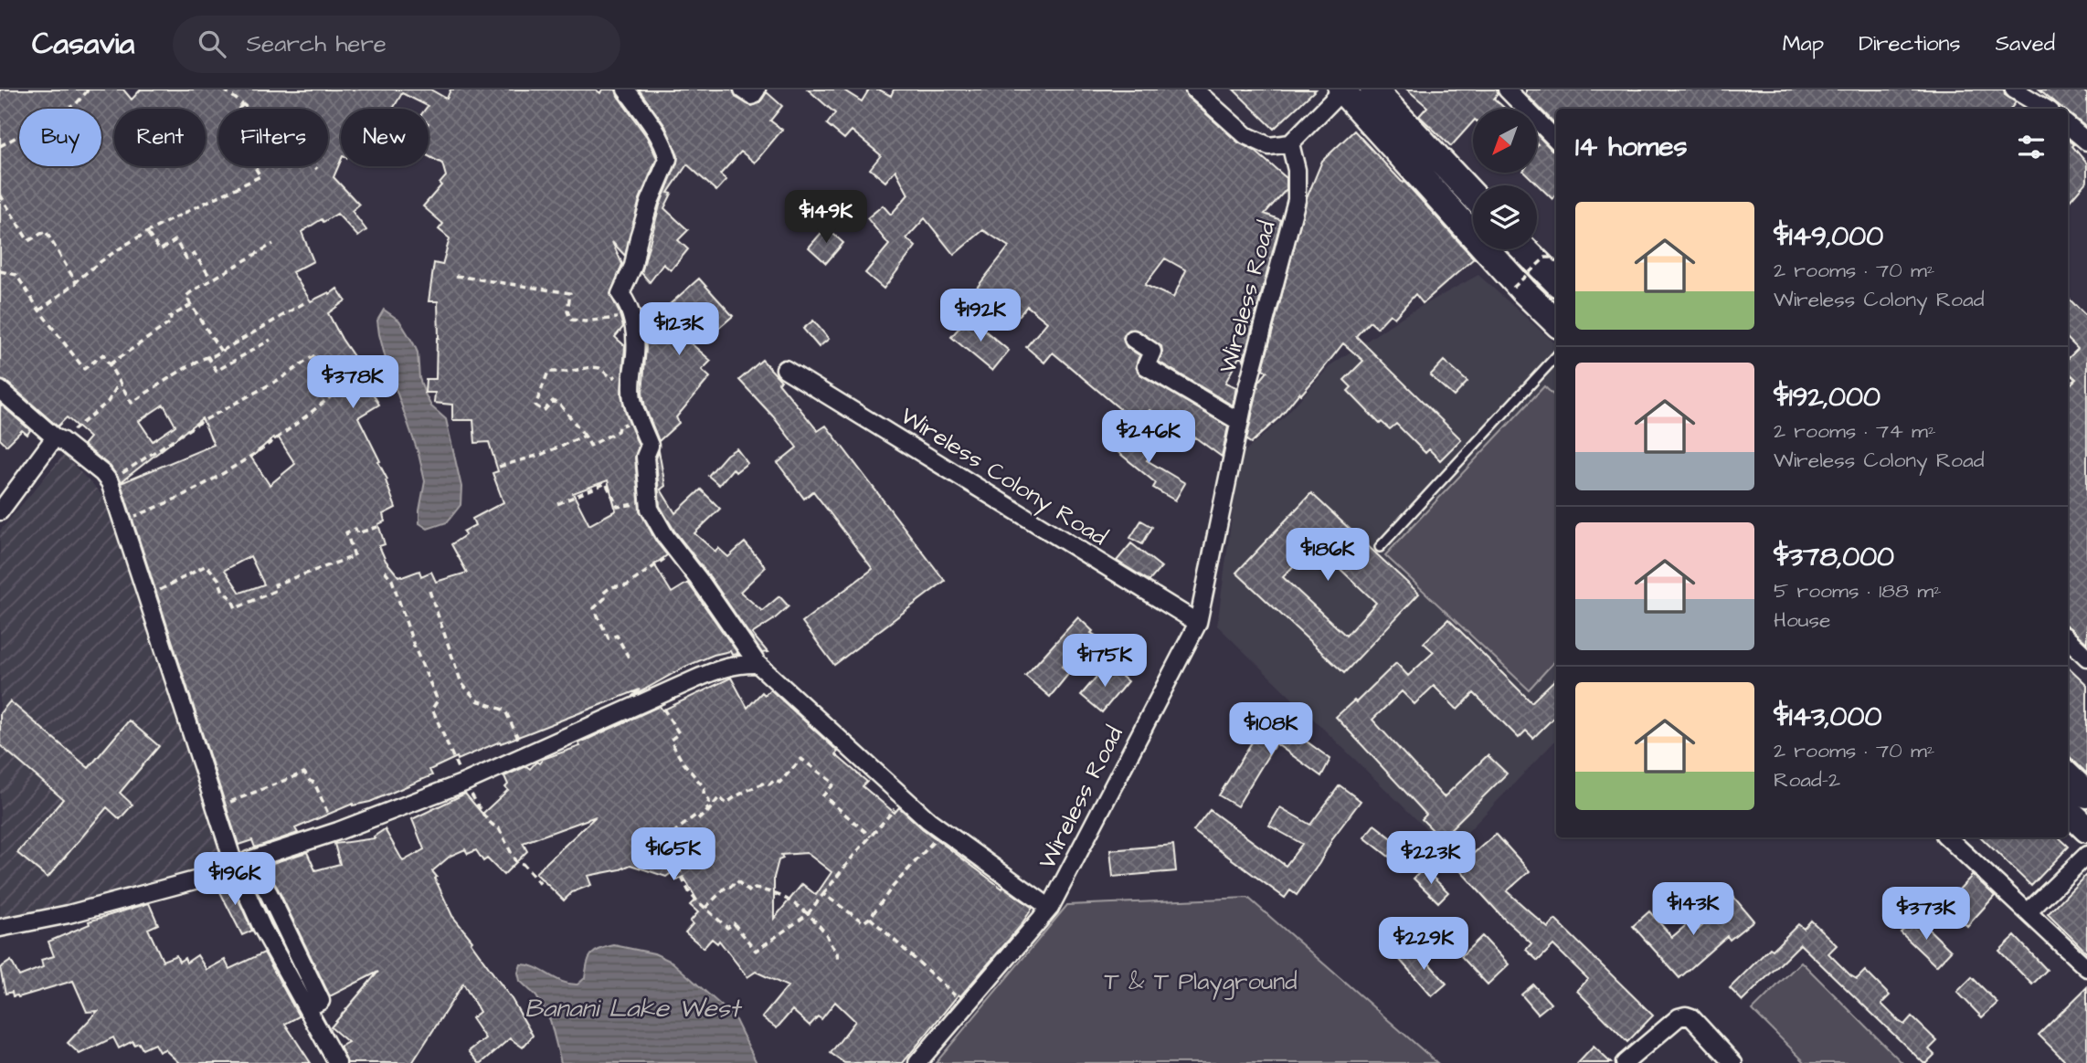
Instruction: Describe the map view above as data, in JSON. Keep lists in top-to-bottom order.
{
  "streets": {
    "street": ["Wireless Road", "Wireless Colony Road"]
  },
  "crossings": [
    ["Wireless Road", "Wireless Colony Road"]
  ],
  "water": ["Banani Lake West"],
  "parks": ["T & T Playground"],
  "north": "bottom left",
  "page": {
    "header": "Casavia",
    "search": "Search here",
    "nav": ["Map", "Directions", "Saved"],
    "chip": [
      "Buy",
      "Rent",
      "Filters",
      "New"
    ],
    "heading": "14 homes",
    "list": [
      {
        "name": "$149,000",
        "note": "2 rooms · 70 m² · Wireless Colony Road"
      },
      {
        "name": "$192,000",
        "note": "2 rooms · 74 m² · Wireless Colony Road"
      },
      {
        "name": "$378,000",
        "note": "5 rooms · 188 m² · House"
      },
      {
        "name": "$143,000",
        "note": "2 rooms · 70 m² · Road-2"
      }
    ],
    "price": [
      "$149K",
      "$192K",
      "$123K",
      "$378K",
      "$246K",
      "$186K",
      "$175K",
      "$108K",
      "$165K",
      "$223K",
      "$196K",
      "$143K",
      "$373K",
      "$229K"
    ]
  }
}
